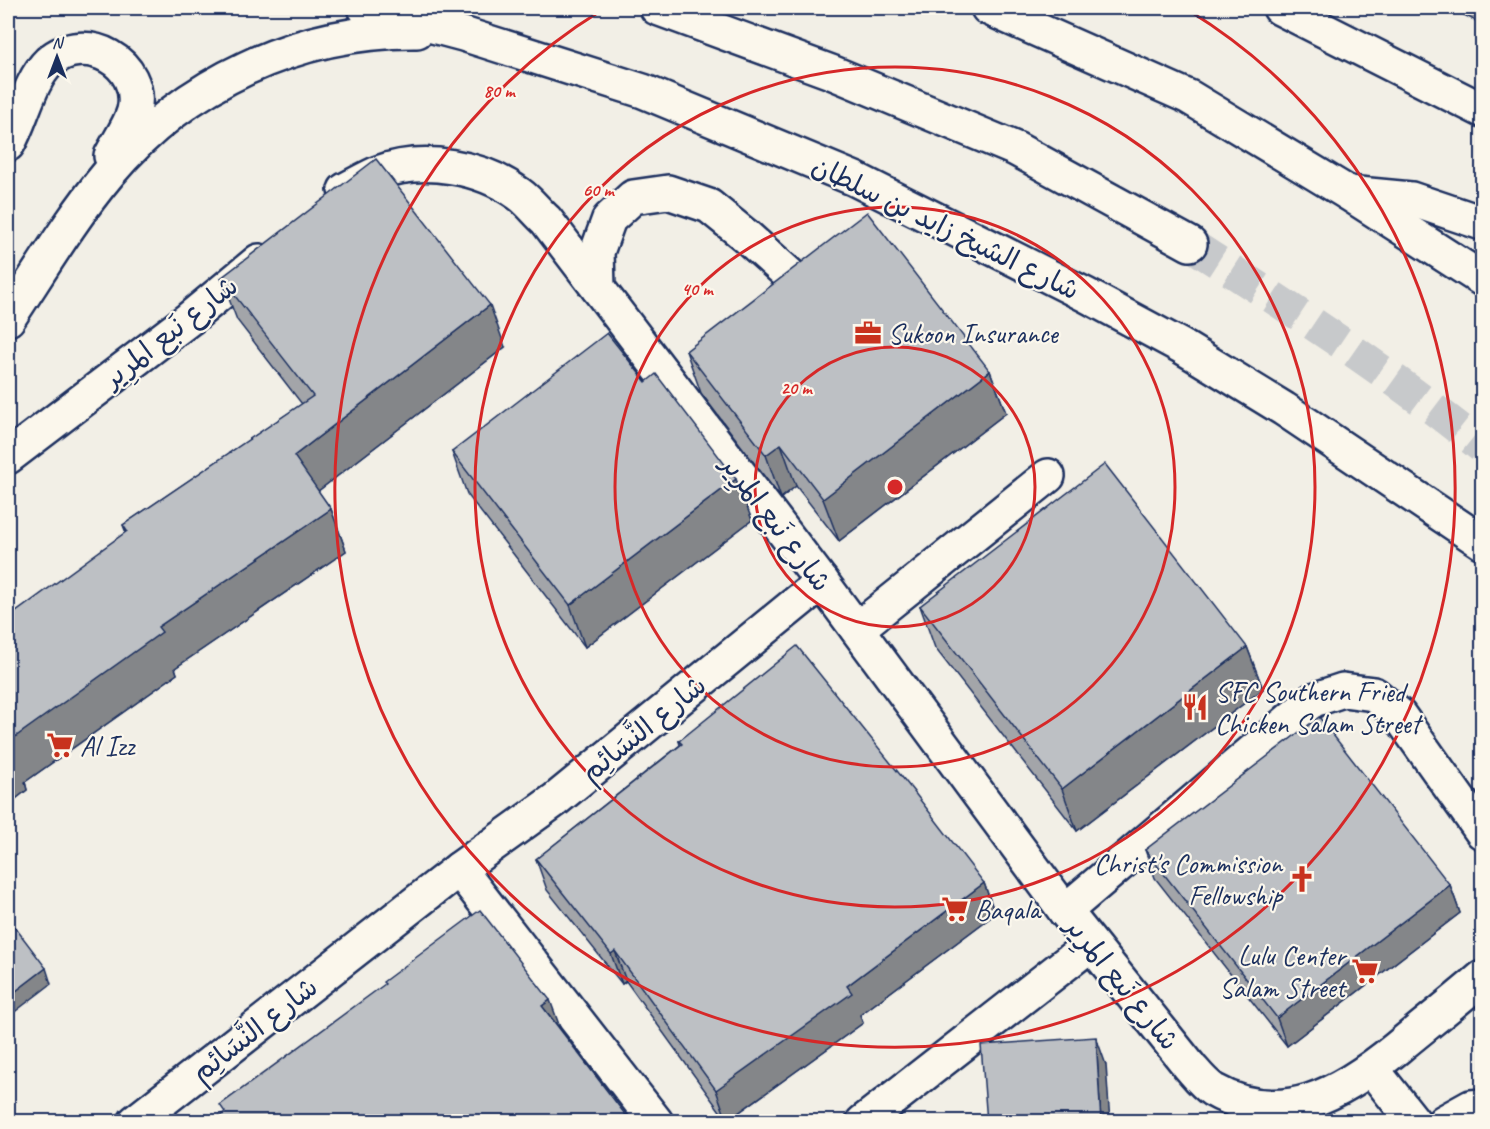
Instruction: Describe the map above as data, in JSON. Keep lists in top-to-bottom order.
{
  "streets": {
    "main road": ["شارع الشيخ زايد بن سلطان", "شارع نَبع المرِير", "شارع النَّسَائِم"]
  },
  "crossings": [
    ["شارع نَبع المرِير", "شارع النَّسَائِم"]
  ],
  "places": {
    "office": ["Sukoon Insurance"],
    "restaurant": ["SFC Southern Fried Chicken Salam Street"],
    "supermarket": ["Al Izz", "Baqala", "Lulu Center Salam Street"],
    "church": ["Christ's Commission Fellowship"]
  },
  "north": "top",
  "rings": [
    "80 m",
    "60 m",
    "40 m",
    "20 m"
  ]
}
